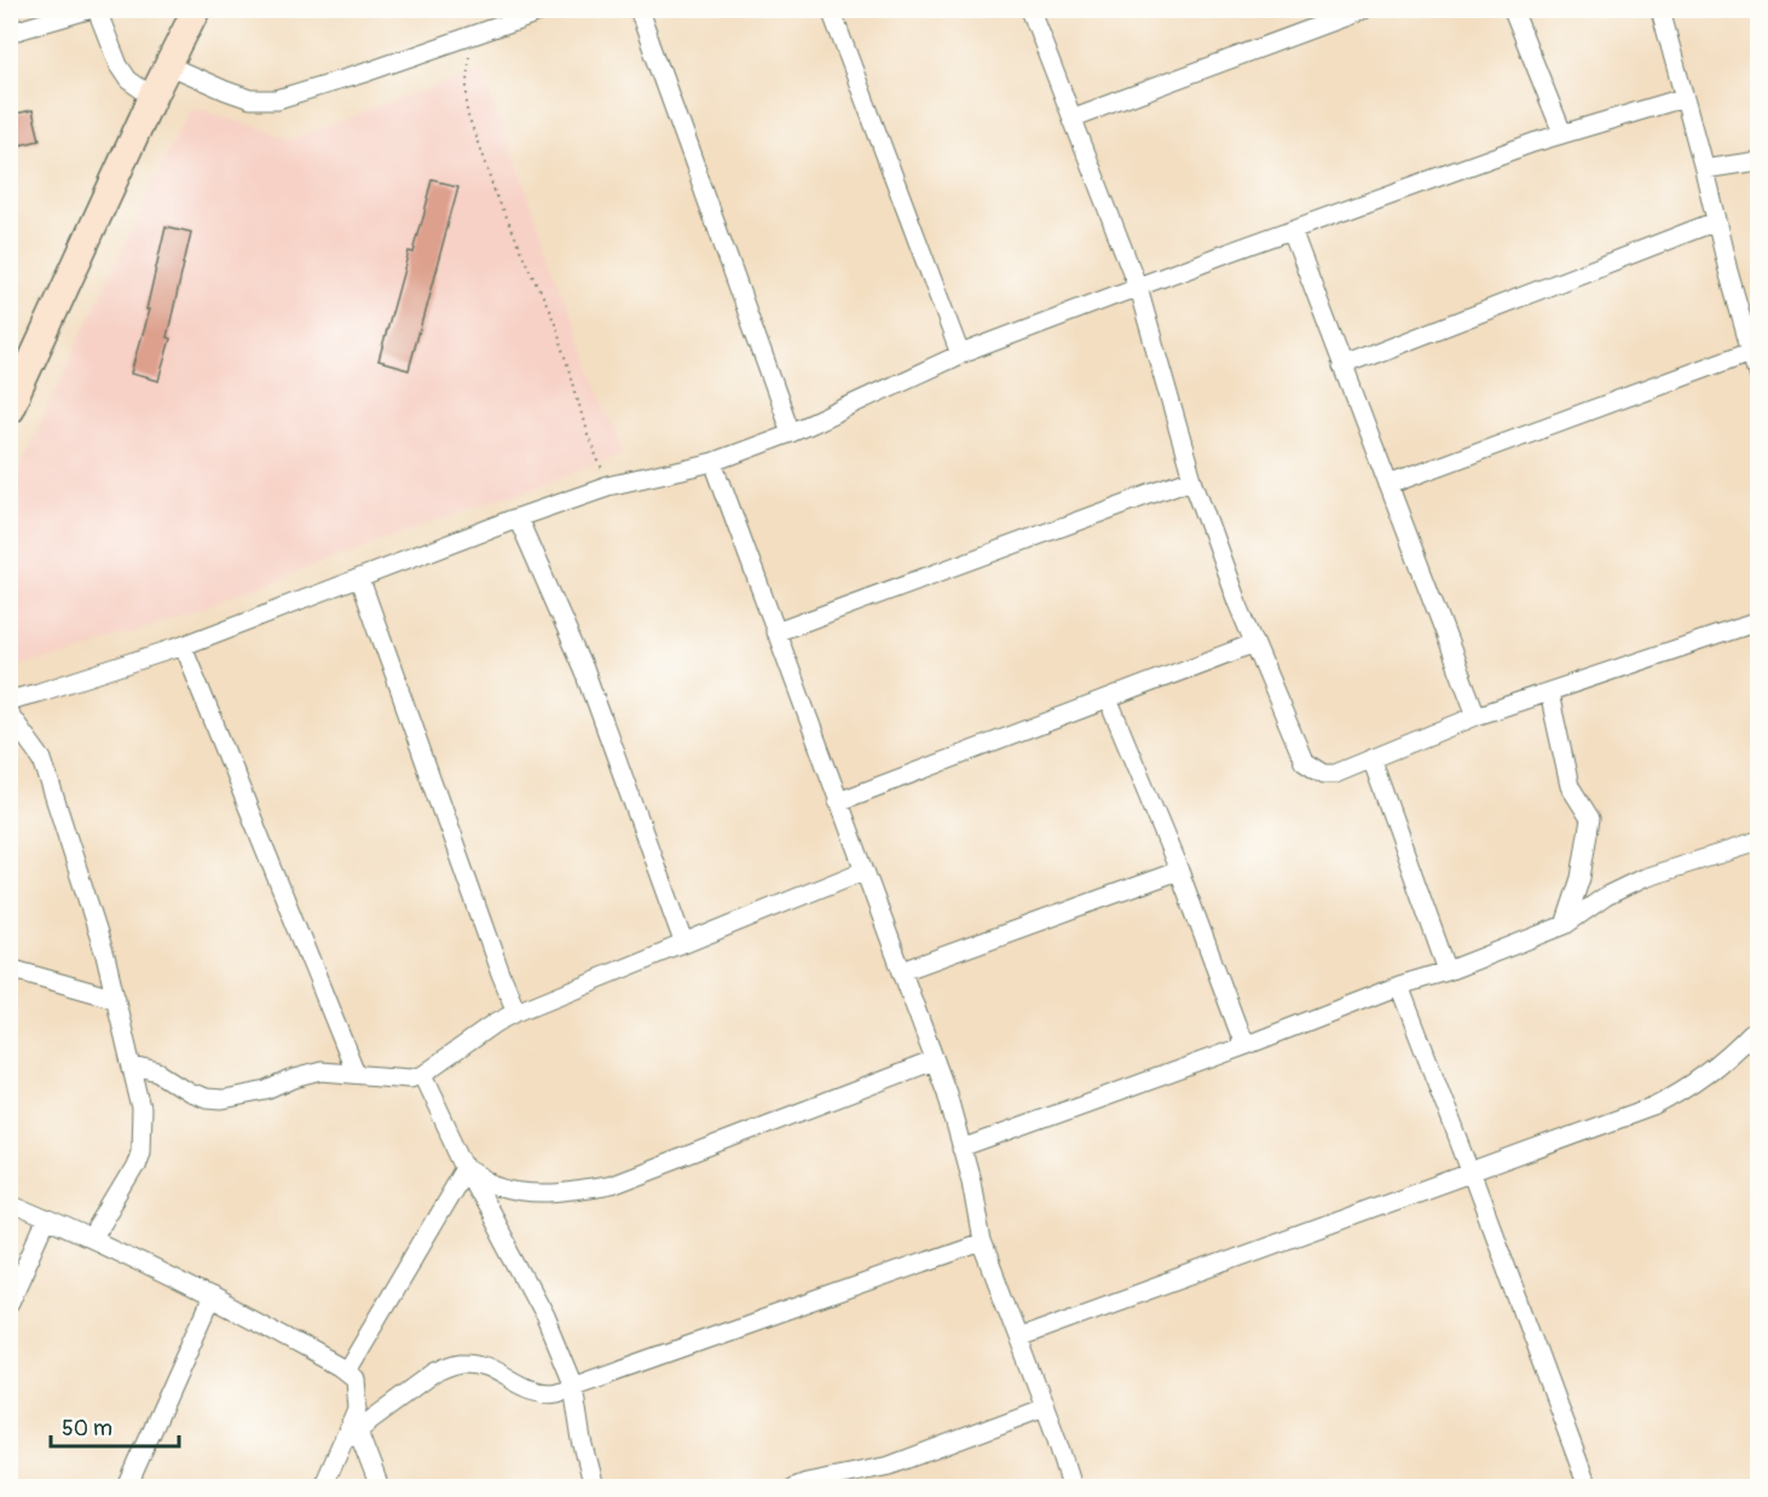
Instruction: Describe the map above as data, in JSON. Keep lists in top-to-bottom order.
{
  "scale_bar": "50 m"
}
